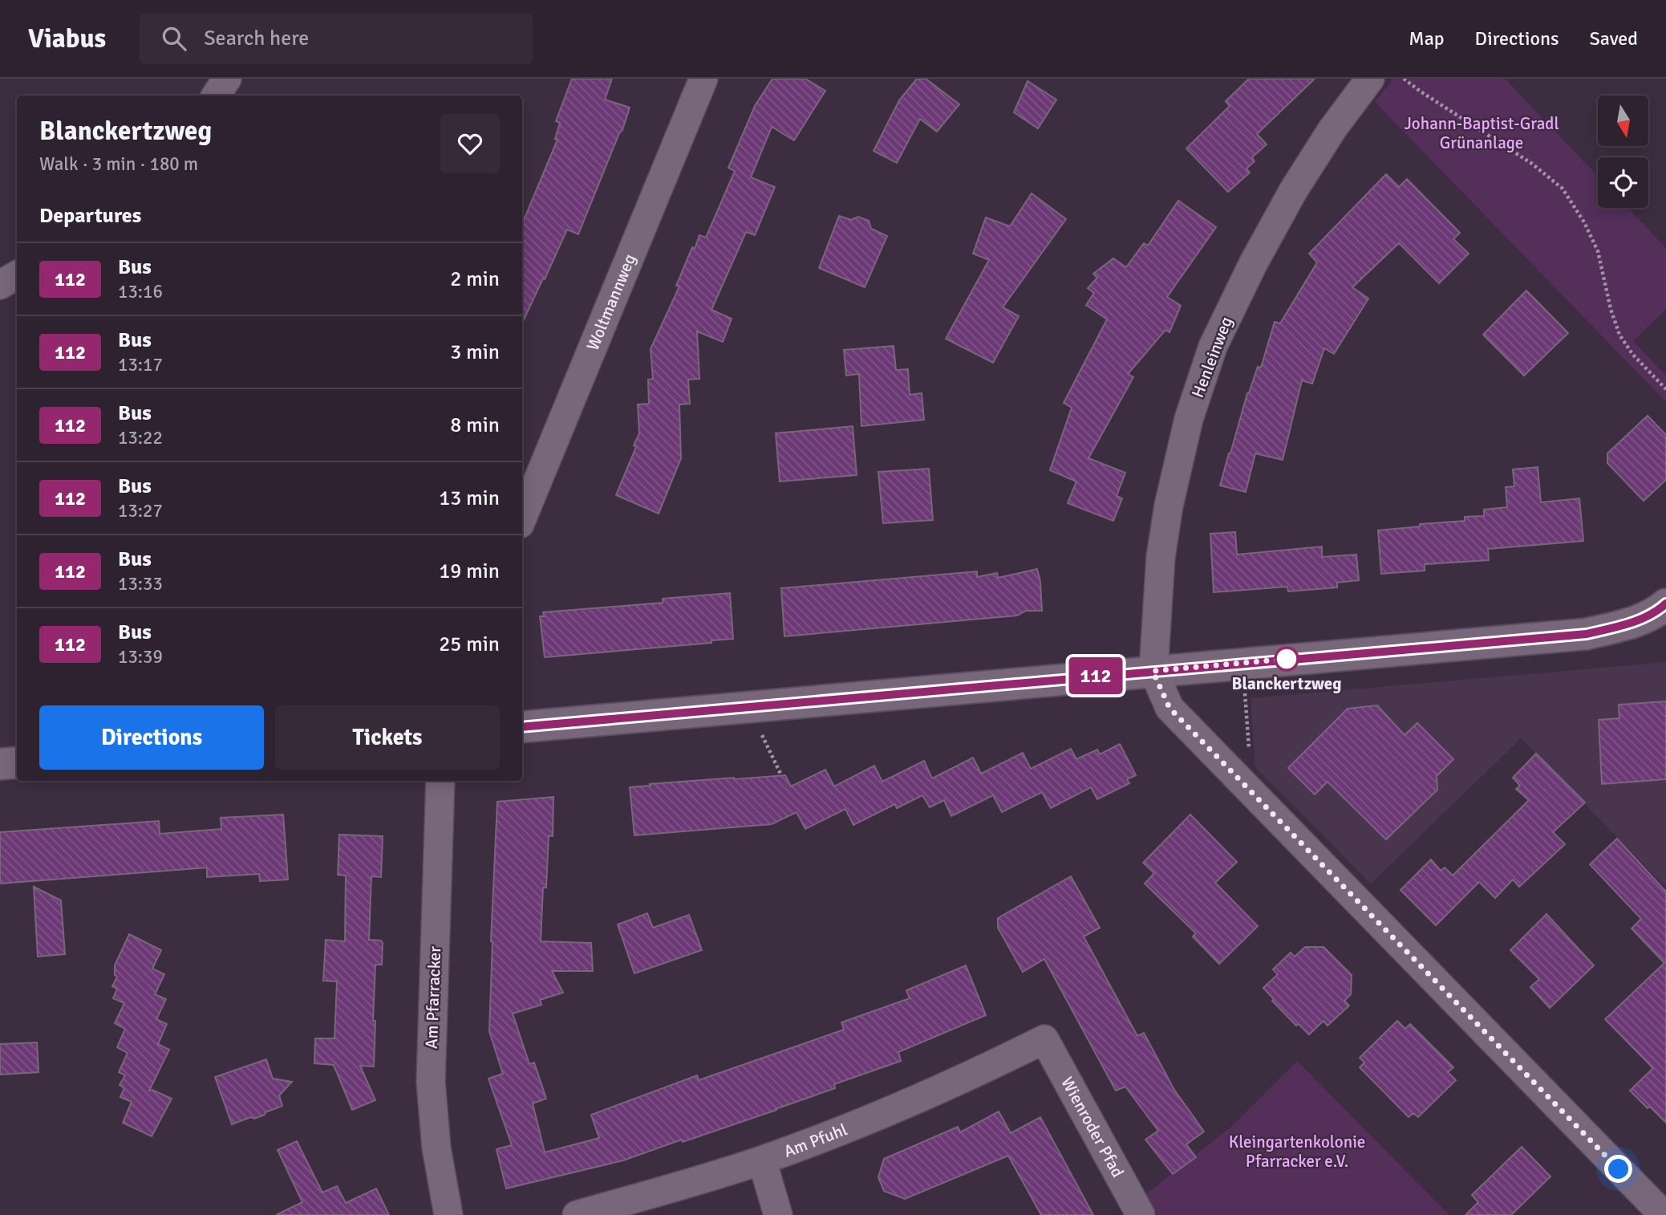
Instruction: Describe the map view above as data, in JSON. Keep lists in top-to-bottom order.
{
  "streets": {
    "street": [
      "Woltmannweg",
      "Henleinweg",
      "Am Pfarracker",
      "Wienroder Pfad",
      "Am Pfuhl"
    ]
  },
  "crossings": [
    ["Wienroder Pfad", "Am Pfuhl"]
  ],
  "parks": ["Johann-Baptist-Gradl Grünanlage", "Kleingartenkolonie Pfarracker e.V."],
  "places": ["Blanckertzweg"],
  "lines": ["bus line 112"],
  "north": "bottom",
  "page": {
    "header": "Viabus",
    "search": "Search here",
    "nav": ["Map", "Directions", "Saved"],
    "on_map": "112",
    "heading": [
      ["Blanckertzweg", "Walk · 3 min · 180 m"],
      "Departures"
    ],
    "list": [
      {
        "mark": "112",
        "name": "Bus",
        "note": "13:16",
        "value": "2 min"
      },
      {
        "mark": "112",
        "name": "Bus",
        "note": "13:17",
        "value": "3 min"
      },
      {
        "mark": "112",
        "name": "Bus",
        "note": "13:22",
        "value": "8 min"
      },
      {
        "mark": "112",
        "name": "Bus",
        "note": "13:27",
        "value": "13 min"
      },
      {
        "mark": "112",
        "name": "Bus",
        "note": "13:33",
        "value": "19 min"
      },
      {
        "mark": "112",
        "name": "Bus",
        "note": "13:39",
        "value": "25 min"
      }
    ],
    "buttons": ["Directions", "Tickets"]
  }
}
